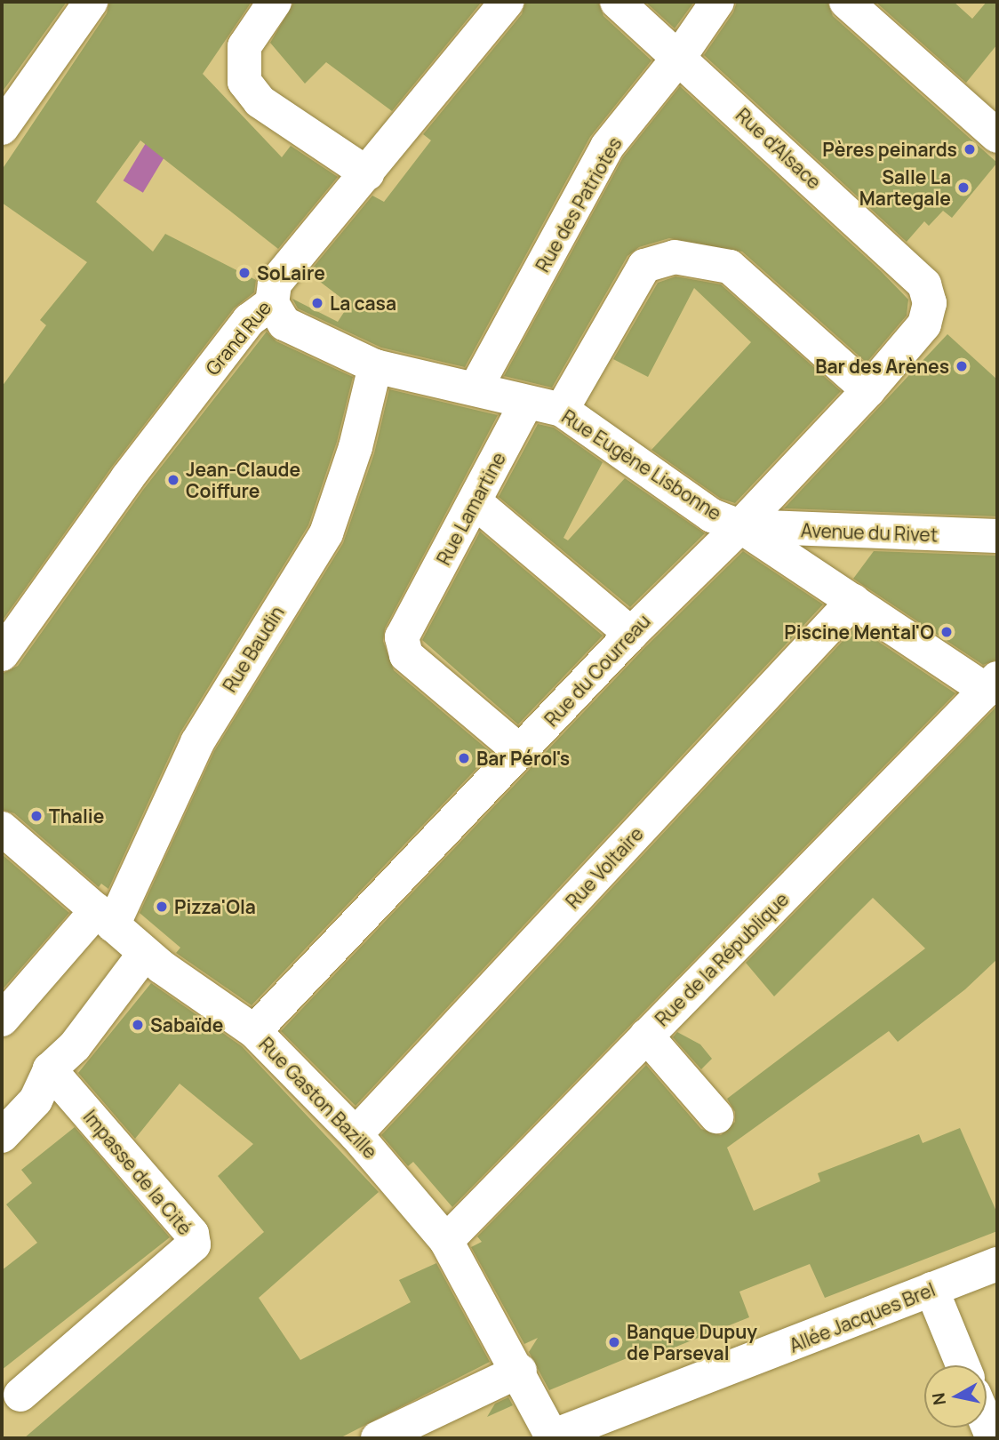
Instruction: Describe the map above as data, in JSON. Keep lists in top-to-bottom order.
{
  "streets": {
    "street": [
      "Rue d'Alsace",
      "Rue des Patriotes",
      "Grand Rue",
      "Rue Eugène Lisbonne",
      "Rue Lamartine",
      "Avenue du Rivet",
      "Rue Baudin",
      "Rue du Courreau",
      "Rue Voltaire",
      "Rue de la République",
      "Rue Gaston Bazille",
      "Impasse de la Cité",
      "Allée Jacques Brel"
    ]
  },
  "crossings": [
    ["Rue d'Alsace", "Rue des Patriotes"],
    ["Rue d'Alsace", "Rue du Courreau"],
    ["Rue des Patriotes", "Rue Eugène Lisbonne"],
    ["Grand Rue", "Rue Eugène Lisbonne"],
    ["Rue Eugène Lisbonne", "Rue Lamartine"],
    ["Rue Eugène Lisbonne", "Avenue du Rivet"],
    ["Rue Eugène Lisbonne", "Rue Baudin"],
    ["Rue Eugène Lisbonne", "Rue du Courreau"],
    ["Rue Eugène Lisbonne", "Rue Voltaire"],
    ["Rue Eugène Lisbonne", "Rue de la République"],
    ["Rue Lamartine", "Rue du Courreau"],
    ["Avenue du Rivet", "Rue du Courreau"],
    ["Rue Baudin", "Rue Gaston Bazille"],
    ["Rue du Courreau", "Rue Gaston Bazille"],
    ["Rue Voltaire", "Rue Gaston Bazille"],
    ["Rue de la République", "Rue Gaston Bazille"],
    ["Rue Gaston Bazille", "Allée Jacques Brel"]
  ],
  "places": [
    "Pères peinards",
    "Salle La Martegale",
    "SoLaire",
    "La casa",
    "Bar des Arènes",
    "Jean-Claude Coiffure",
    "Piscine Mental'O",
    "Bar Pérol's",
    "Thalie",
    "Pizza'Ola",
    "Sabaïde",
    "Banque Dupuy de Parseval"
  ],
  "north": "left"
}
